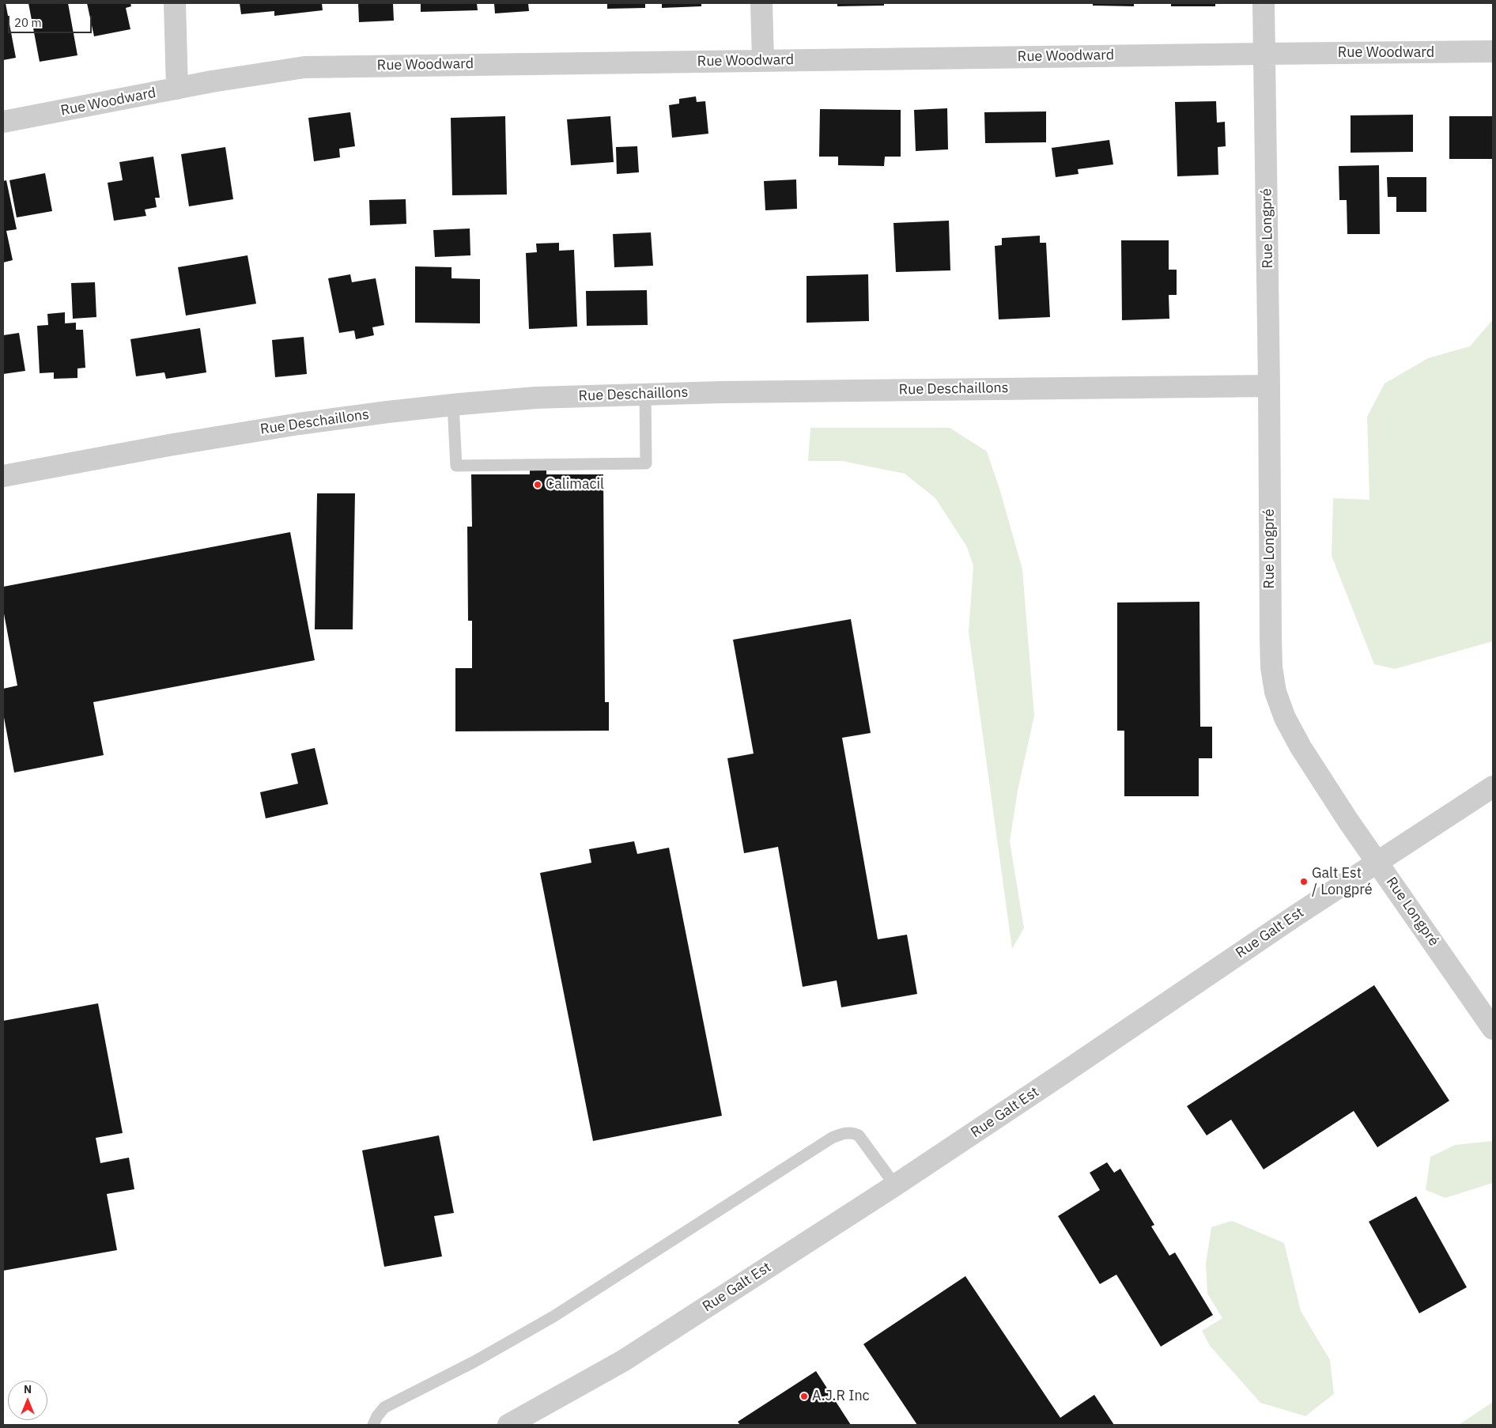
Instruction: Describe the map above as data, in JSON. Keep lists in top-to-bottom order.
{
  "streets": {
    "street": [
      "Rue Woodward",
      "Rue Longpré",
      "Rue Deschaillons",
      "Rue Galt Est"
    ]
  },
  "crossings": [
    ["Rue Woodward", "Rue Longpré"],
    ["Rue Longpré", "Rue Deschaillons"],
    ["Rue Longpré", "Rue Galt Est"]
  ],
  "places": ["Calimacil", "Galt Est / Longpré", "A.J.R Inc"],
  "scale_bar": "20 m",
  "north": "top"
}
